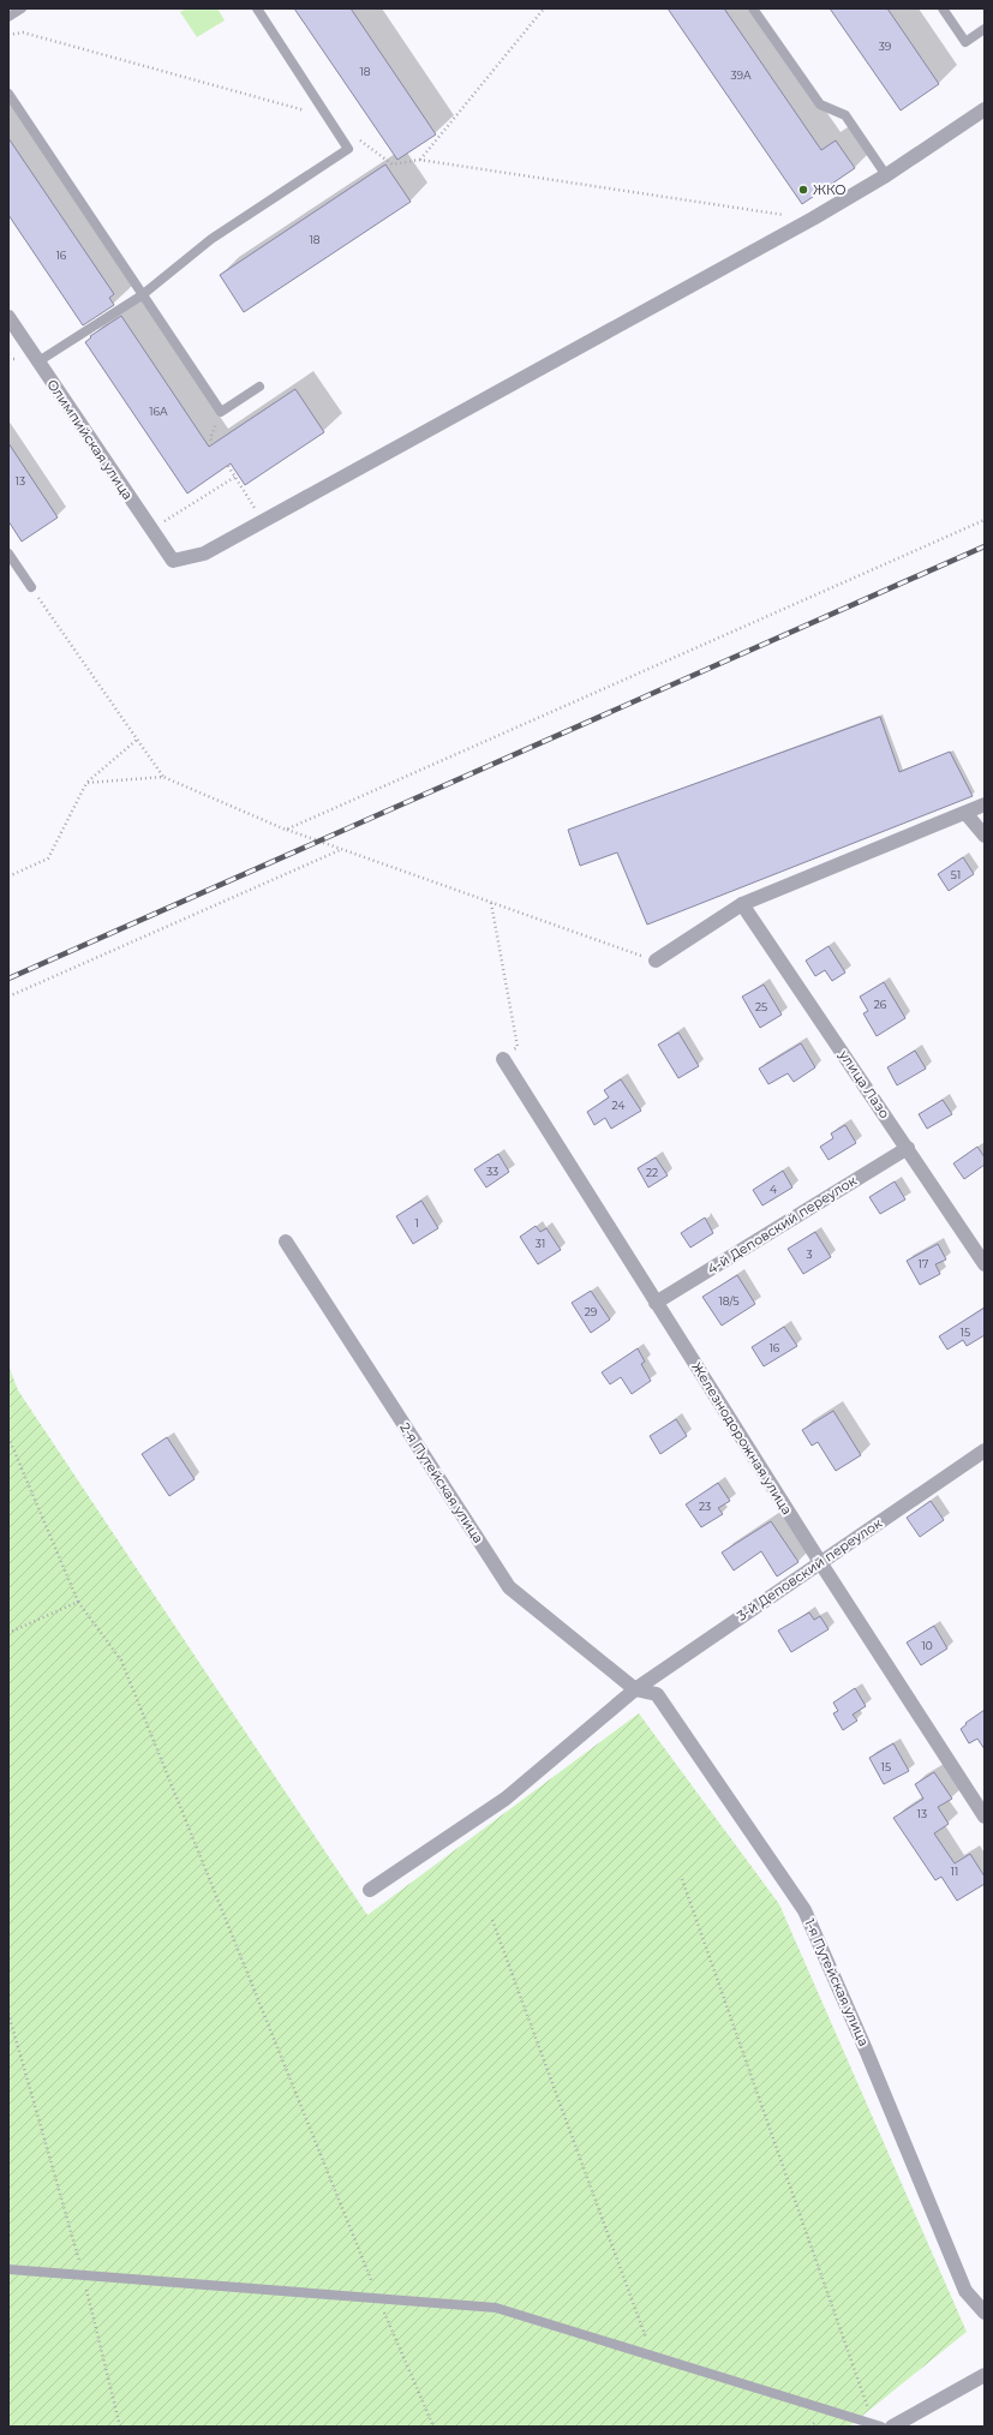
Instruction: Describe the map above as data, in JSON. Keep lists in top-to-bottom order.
{
  "streets": {
    "street": [
      "Олимпийская улица",
      "улица Лазо",
      "4-й Деповский переулок",
      "Железнодорожная улица",
      "2-я Путейская улица",
      "3-й Деповский переулок",
      "1-я Путейская улица"
    ]
  },
  "crossings": [
    ["улица Лазо", "4-й Деповский переулок"],
    ["4-й Деповский переулок", "Железнодорожная улица"],
    ["Железнодорожная улица", "3-й Деповский переулок"],
    ["2-я Путейская улица", "3-й Деповский переулок"],
    ["2-я Путейская улица", "1-я Путейская улица"],
    ["3-й Деповский переулок", "1-я Путейская улица"]
  ],
  "places": ["ЖКО"],
  "house_numbers": [
    "39",
    "18",
    "39А",
    "18",
    "16",
    "16А",
    "13",
    "51",
    "26",
    "25",
    "24",
    "33",
    "22",
    "4",
    "1",
    "31",
    "3",
    "17",
    "18/5",
    "29",
    "15",
    "16",
    "23",
    "10",
    "15",
    "13",
    "11"
  ]
}
